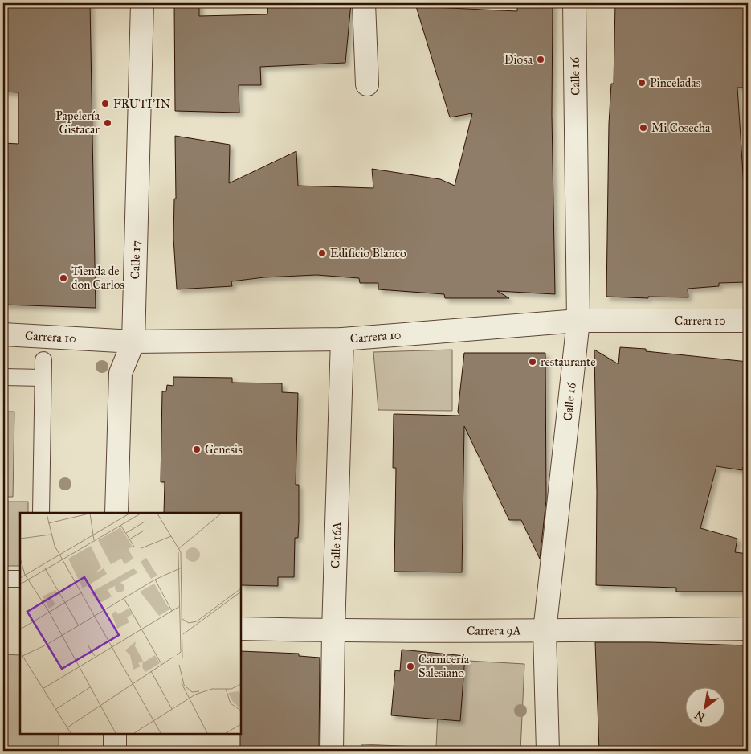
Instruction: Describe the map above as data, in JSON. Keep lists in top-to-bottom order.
{
  "streets": {
    "street": [
      "Calle 16",
      "Calle 17",
      "Carrera 10",
      "Calle 16A",
      "Carrera 9A"
    ]
  },
  "crossings": [
    ["Calle 16", "Carrera 10"],
    ["Calle 16", "Carrera 9A"],
    ["Calle 17", "Carrera 10"],
    ["Carrera 10", "Calle 16A"],
    ["Calle 16A", "Carrera 9A"]
  ],
  "places": [
    "Diosa",
    "Pinceladas",
    "FRUTI'IN",
    "Papelería Gistacar",
    "Mi Cosecha",
    "Edificio Blanco",
    "Tienda de don Carlos",
    "restaurante",
    "Genesis",
    "Carnicería Salesiano"
  ],
  "north": "bottom left"
}
